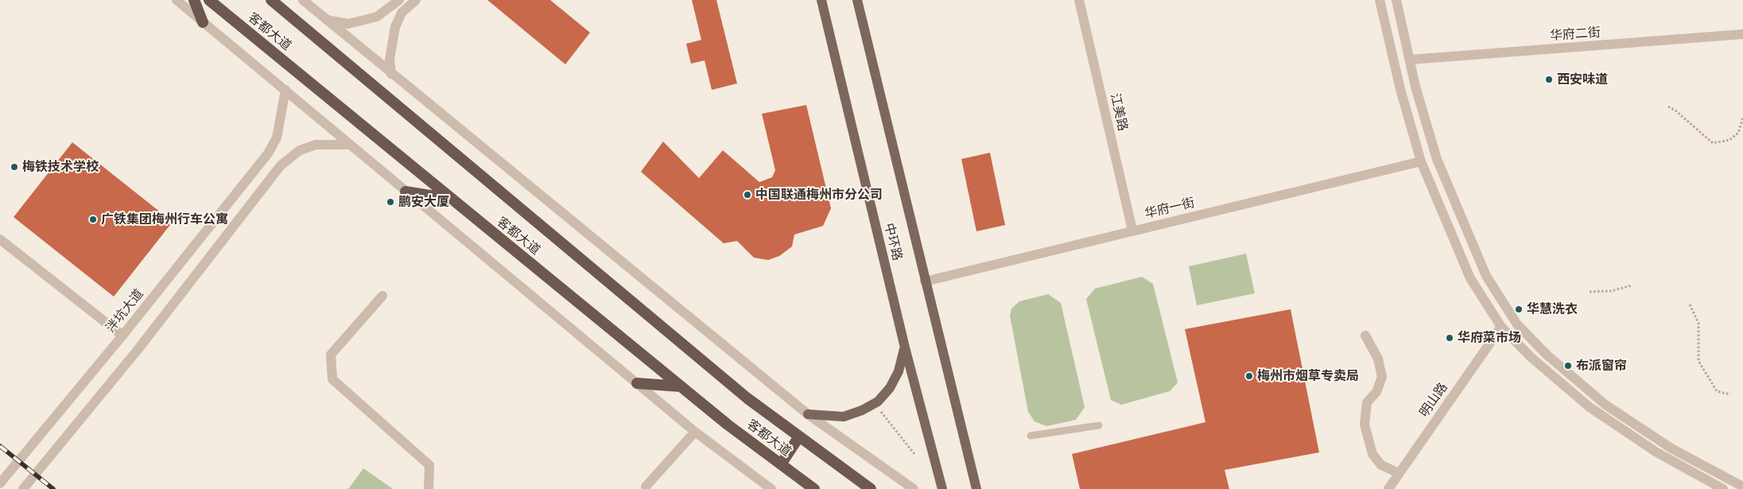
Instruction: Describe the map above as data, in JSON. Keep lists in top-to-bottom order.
{
  "streets": {
    "highway": ["客都大道"],
    "main road": ["中环路"],
    "street": [
      "华府二街",
      "江美路",
      "华府一街",
      "泮坑大道",
      "明山路"
    ]
  },
  "crossings": [
    ["江美路", "华府一街"],
    ["华府一街", "中环路"]
  ],
  "places": [
    "西安味道",
    "梅铁技术学校",
    "中国联通梅州市分公司",
    "鹏安大厦",
    "广铁集团梅州行车公寓",
    "华慧洗衣",
    "华府菜市场",
    "布派窗帘",
    "梅州市烟草专卖局"
  ]
}
